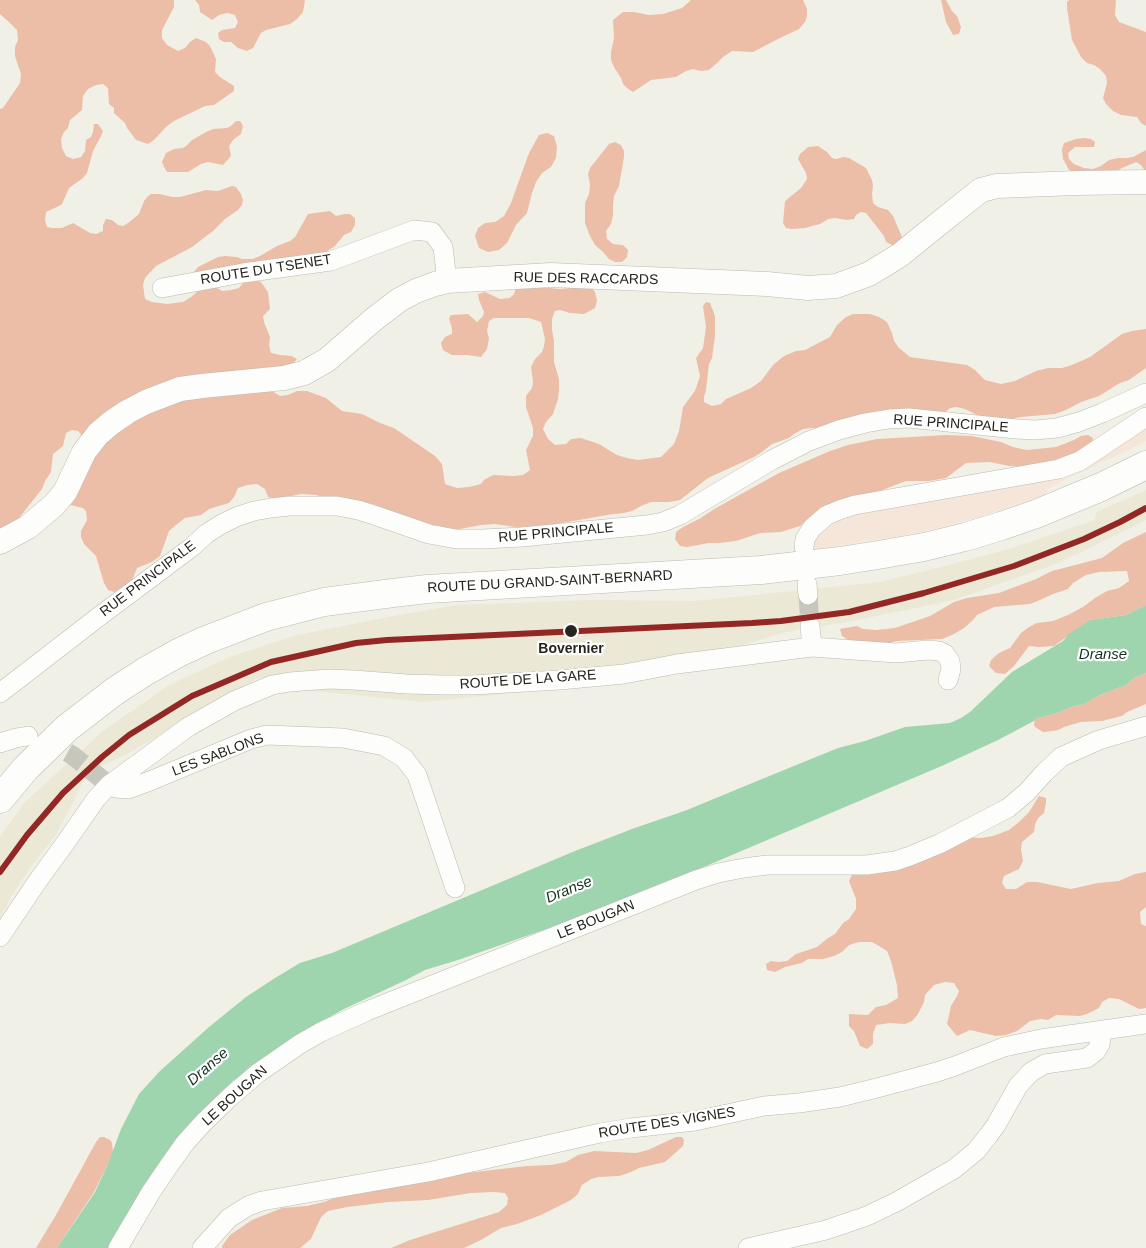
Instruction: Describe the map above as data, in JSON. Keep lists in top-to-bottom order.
{
  "streets": {
    "main road": ["ROUTE DU GRAND-SAINT-BERNARD"],
    "street": [
      "ROUTE DU TSENET",
      "RUE DES RACCARDS",
      "RUE PRINCIPALE",
      "ROUTE DE LA GARE",
      "LES SABLONS",
      "LE BOUGAN",
      "ROUTE DES VIGNES"
    ]
  },
  "crossings": [
    ["ROUTE DU TSENET", "RUE DES RACCARDS"],
    ["ROUTE DE LA GARE", "LES SABLONS"]
  ],
  "water": ["Dranse"],
  "places": ["Bovernier"]
}
